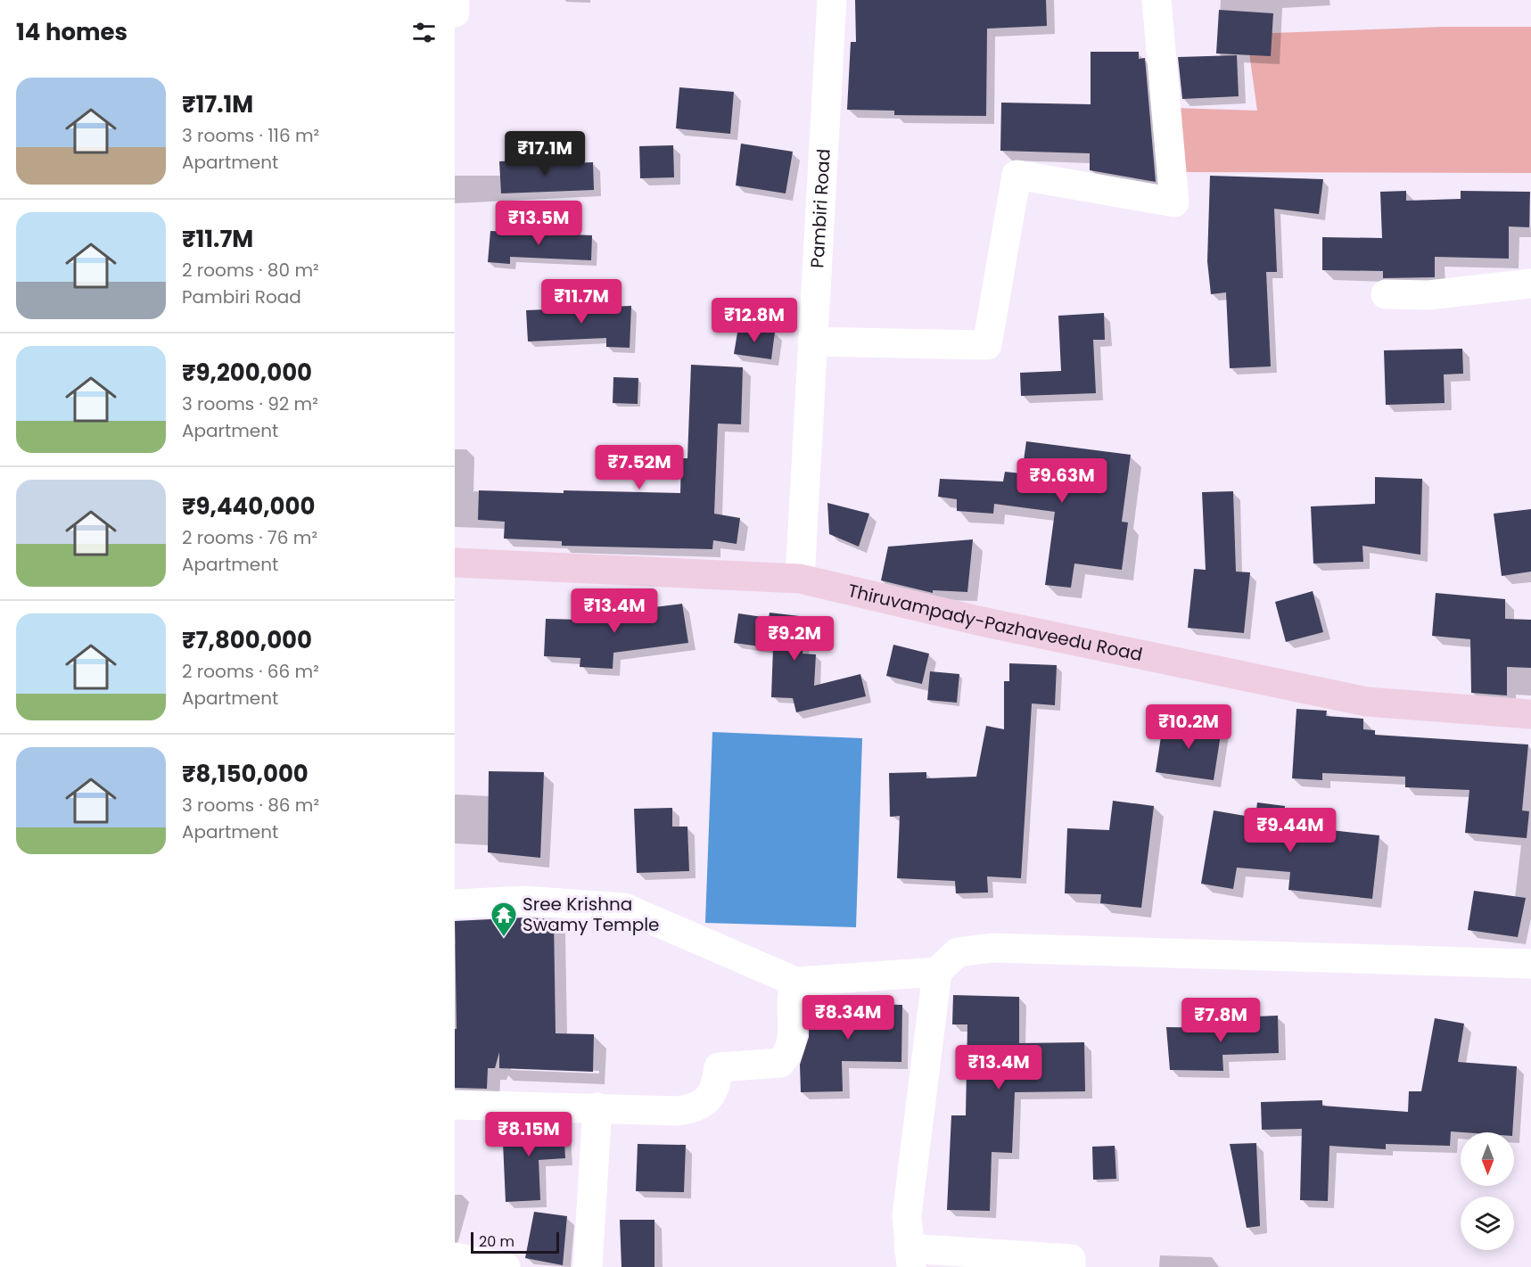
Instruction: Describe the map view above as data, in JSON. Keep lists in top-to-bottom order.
{
  "streets": {
    "main road": ["Thiruvampady-Pazhaveedu Road"],
    "street": ["Pambiri Road"]
  },
  "crossings": [
    ["Pambiri Road", "Thiruvampady-Pazhaveedu Road"]
  ],
  "places": {
    "temple": ["Sree Krishna Swamy Temple"]
  },
  "scale_bar": "20 m",
  "north": "bottom",
  "page": {
    "heading": "14 homes",
    "list": [
      {
        "name": "₹17.1M",
        "note": "3 rooms · 116 m² · Apartment"
      },
      {
        "name": "₹11.7M",
        "note": "2 rooms · 80 m² · Pambiri Road"
      },
      {
        "name": "₹9,200,000",
        "note": "3 rooms · 92 m² · Apartment"
      },
      {
        "name": "₹9,440,000",
        "note": "2 rooms · 76 m² · Apartment"
      },
      {
        "name": "₹7,800,000",
        "note": "2 rooms · 66 m² · Apartment"
      },
      {
        "name": "₹8,150,000",
        "note": "3 rooms · 86 m² · Apartment"
      }
    ],
    "price": [
      "₹17.1M",
      "₹13.5M",
      "₹11.7M",
      "₹12.8M",
      "₹7.52M",
      "₹9.63M",
      "₹13.4M",
      "₹9.2M",
      "₹10.2M",
      "₹9.44M",
      "₹8.34M",
      "₹7.8M",
      "₹13.4M",
      "₹8.15M"
    ],
    "scale": "20 m"
  }
}
